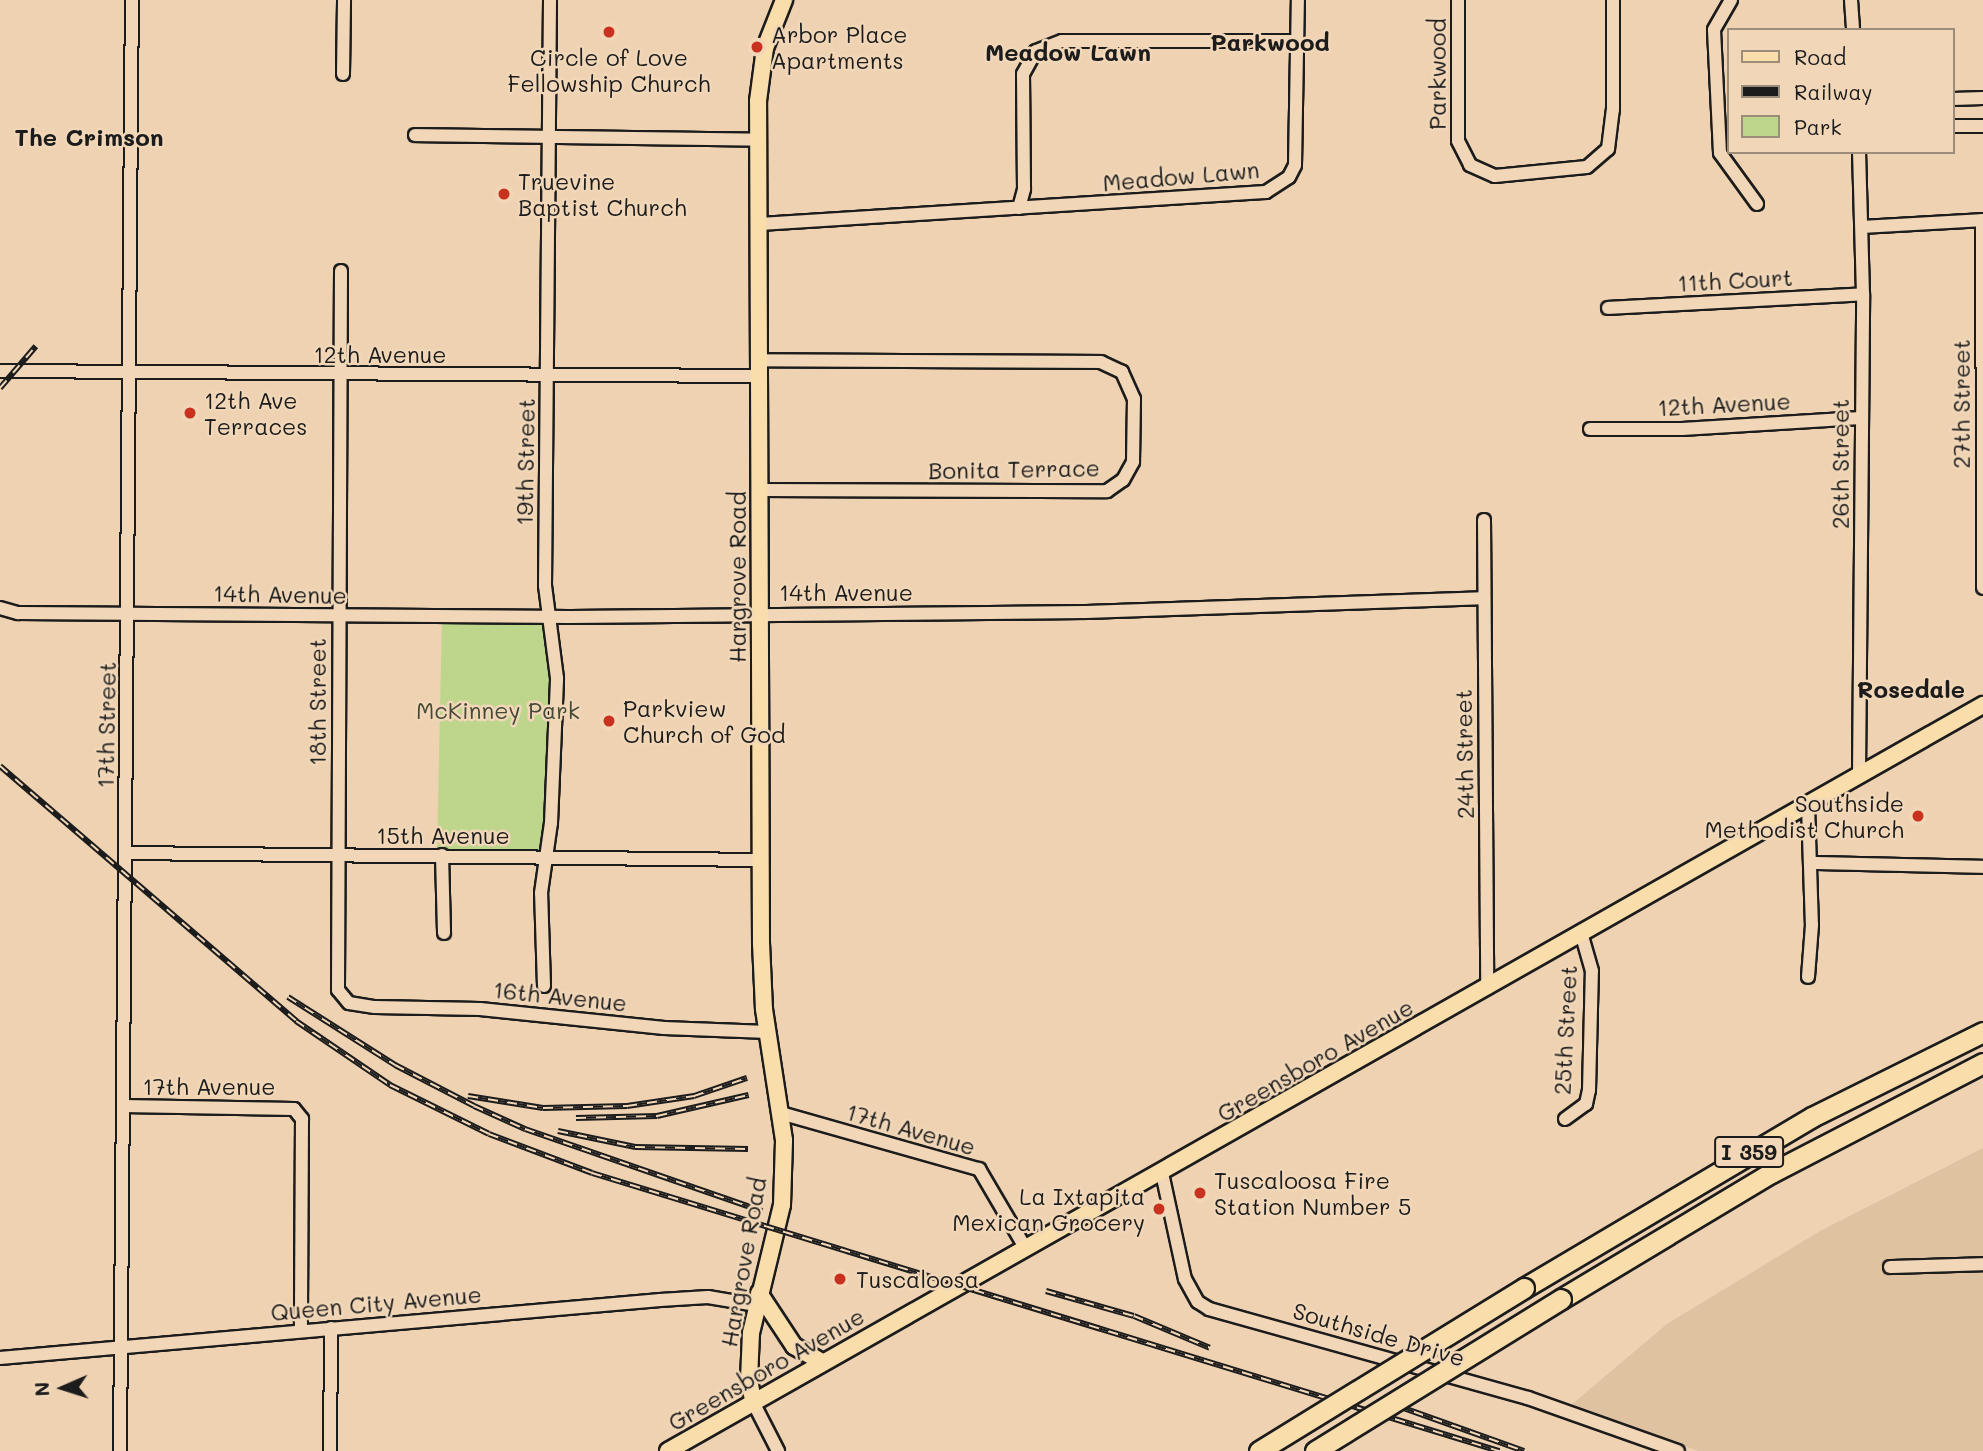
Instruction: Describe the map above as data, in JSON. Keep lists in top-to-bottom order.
{
  "streets": {
    "highway": ["I 359"],
    "main road": ["Hargrove Road", "Greensboro Avenue"],
    "street": [
      "Parkwood",
      "Meadow Lawn",
      "11th Court",
      "12th Avenue",
      "27th Street",
      "19th Street",
      "26th Street",
      "Bonita Terrace",
      "14th Avenue",
      "18th Street",
      "17th Street",
      "24th Street",
      "15th Avenue",
      "16th Avenue",
      "25th Street",
      "17th Avenue",
      "Queen City Avenue",
      "Southside Drive"
    ]
  },
  "crossings": [
    ["Meadow Lawn", "Hargrove Road"],
    ["11th Court", "26th Street"],
    ["12th Avenue", "19th Street"],
    ["12th Avenue", "26th Street"],
    ["12th Avenue", "Bonita Terrace"],
    ["12th Avenue", "Hargrove Road"],
    ["12th Avenue", "18th Street"],
    ["12th Avenue", "17th Street"],
    ["19th Street", "14th Avenue"],
    ["19th Street", "15th Avenue"],
    ["26th Street", "Greensboro Avenue"],
    ["Bonita Terrace", "Hargrove Road"],
    ["Hargrove Road", "14th Avenue"],
    ["Hargrove Road", "15th Avenue"],
    ["Hargrove Road", "16th Avenue"],
    ["Hargrove Road", "Greensboro Avenue"],
    ["Hargrove Road", "17th Avenue"],
    ["Hargrove Road", "Queen City Avenue"],
    ["14th Avenue", "18th Street"],
    ["14th Avenue", "17th Street"],
    ["14th Avenue", "24th Street"],
    ["18th Street", "15th Avenue"],
    ["18th Street", "16th Avenue"],
    ["17th Street", "15th Avenue"],
    ["17th Street", "17th Avenue"],
    ["17th Street", "Queen City Avenue"],
    ["24th Street", "Greensboro Avenue"],
    ["25th Street", "Greensboro Avenue"],
    ["Greensboro Avenue", "17th Avenue"],
    ["Greensboro Avenue", "Southside Drive"],
    ["17th Avenue", "Queen City Avenue"]
  ],
  "districts": [
    "Parkwood",
    "Meadow Lawn",
    "The Crimson",
    "Rosedale"
  ],
  "parks": ["McKinney Park"],
  "places": [
    "Circle of Love Fellowship Church",
    "Arbor Place Apartments",
    "Truevine Baptist Church",
    "12th Ave Terraces",
    "Parkview Church of God",
    "Southside Methodist Church",
    "Tuscaloosa Fire Station Number 5",
    "La Ixtapita Mexican Grocery",
    "Tuscaloosa"
  ],
  "legend": ["Road", "Railway", "Park"],
  "north": "left"
}
